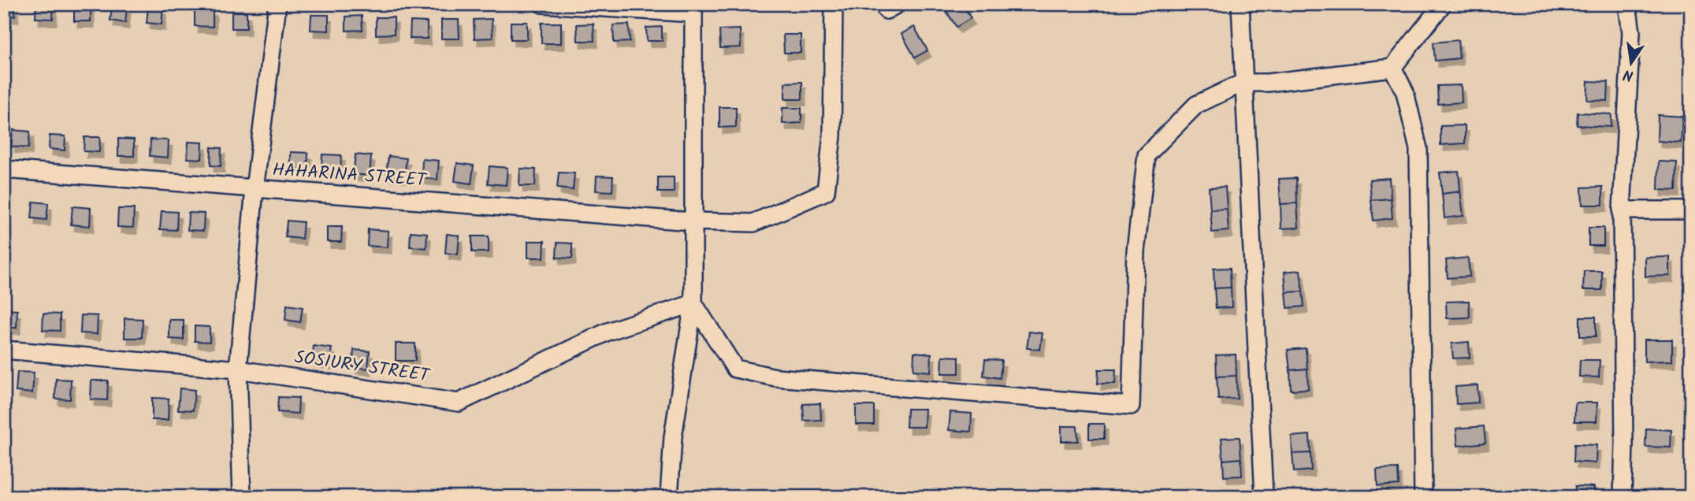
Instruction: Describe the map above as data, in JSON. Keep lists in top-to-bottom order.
{
  "streets": {
    "street": ["HAHARINA STREET", "SOSIURY STREET"]
  },
  "north": "bottom"
}
